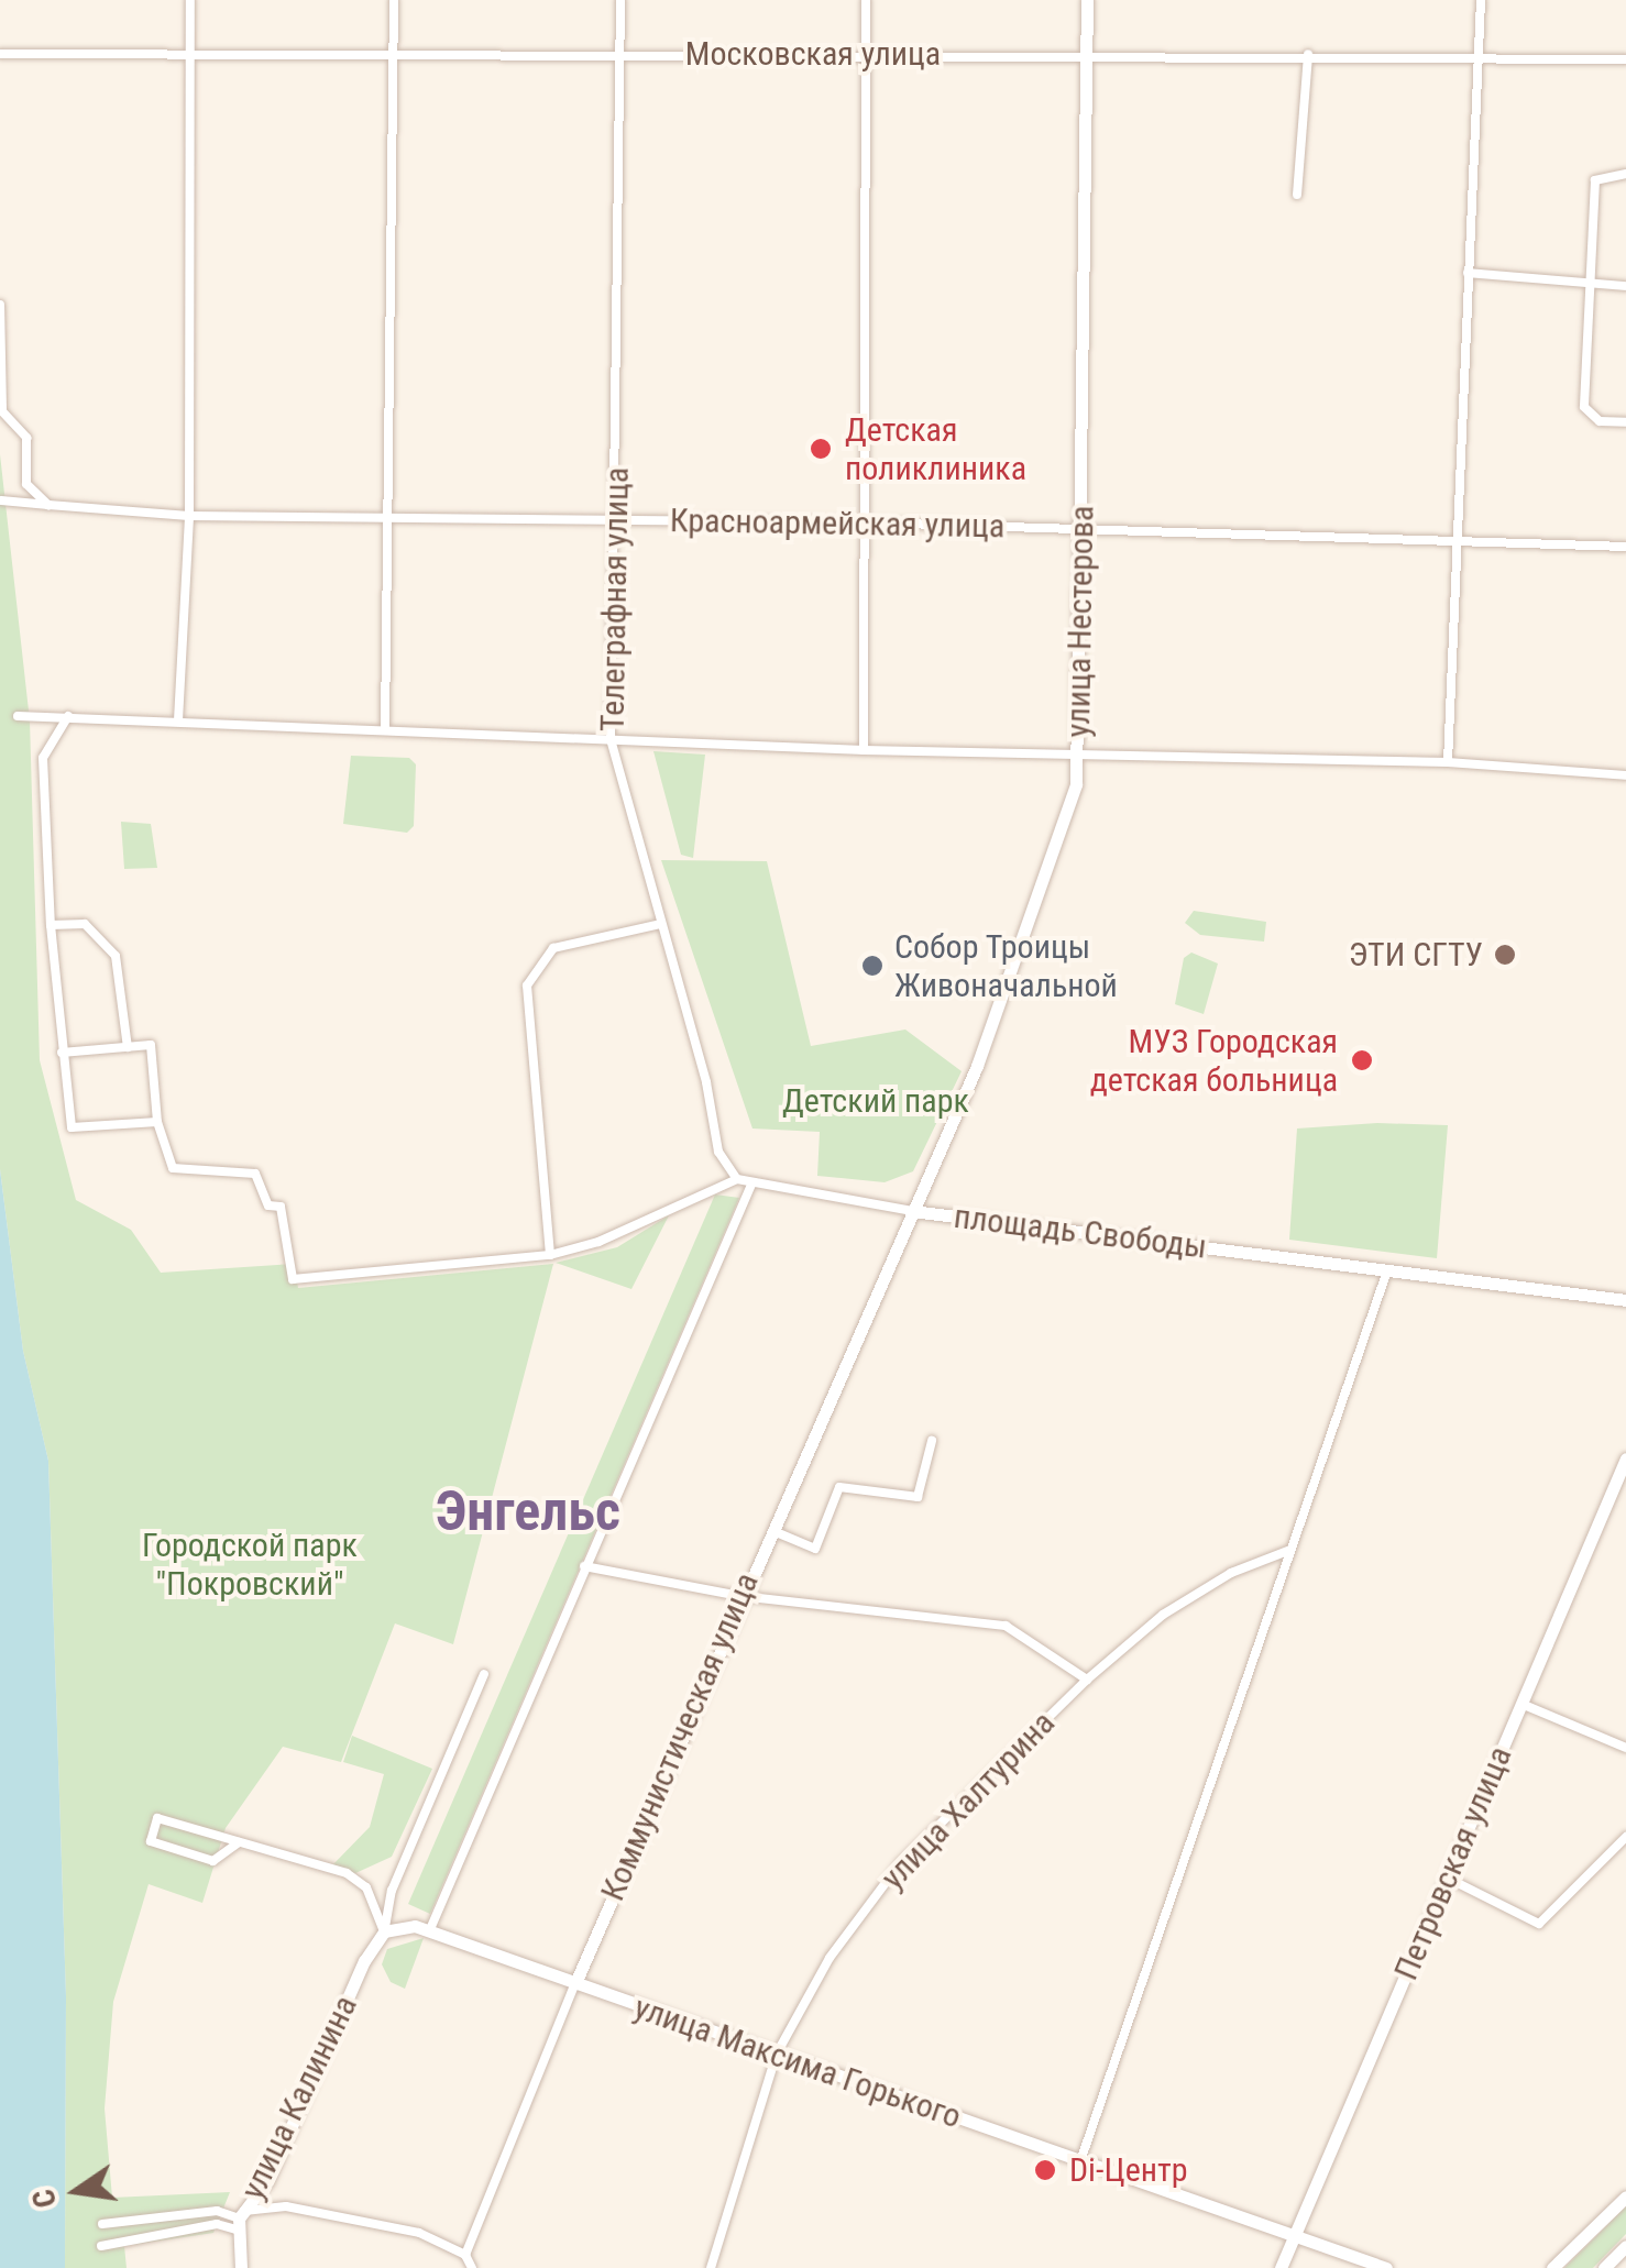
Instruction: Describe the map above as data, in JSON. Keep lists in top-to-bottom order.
{
  "streets": {
    "main road": [
      "улица Нестерова",
      "площадь Свободы",
      "Коммунистическая улица",
      "Петровская улица",
      "улица Максима Горького",
      "улица Калинина"
    ],
    "street": [
      "Московская улица",
      "Красноармейская улица",
      "Телеграфная улица",
      "улица Халтурина"
    ]
  },
  "crossings": [
    ["Московская улица", "Телеграфная улица"],
    ["Московская улица", "улица Нестерова"],
    ["Красноармейская улица", "Телеграфная улица"],
    ["Красноармейская улица", "улица Нестерова"],
    ["Телеграфная улица", "площадь Свободы"],
    ["улица Нестерова", "площадь Свободы"],
    ["улица Нестерова", "Коммунистическая улица"],
    ["площадь Свободы", "Коммунистическая улица"],
    ["Коммунистическая улица", "улица Максима Горького"],
    ["улица Халтурина", "улица Максима Горького"],
    ["Петровская улица", "улица Максима Горького"],
    ["улица Максима Горького", "улица Калинина"]
  ],
  "districts": ["Энгельс"],
  "parks": ["Детский парк", "Городской парк \"Покровский\""],
  "places": [
    "Детская поликлиника",
    "ЭТИ СГТУ",
    "Собор Троицы Живоначальной",
    "МУЗ Городская детская больница",
    "Di-Центр"
  ],
  "north": "left"
}
